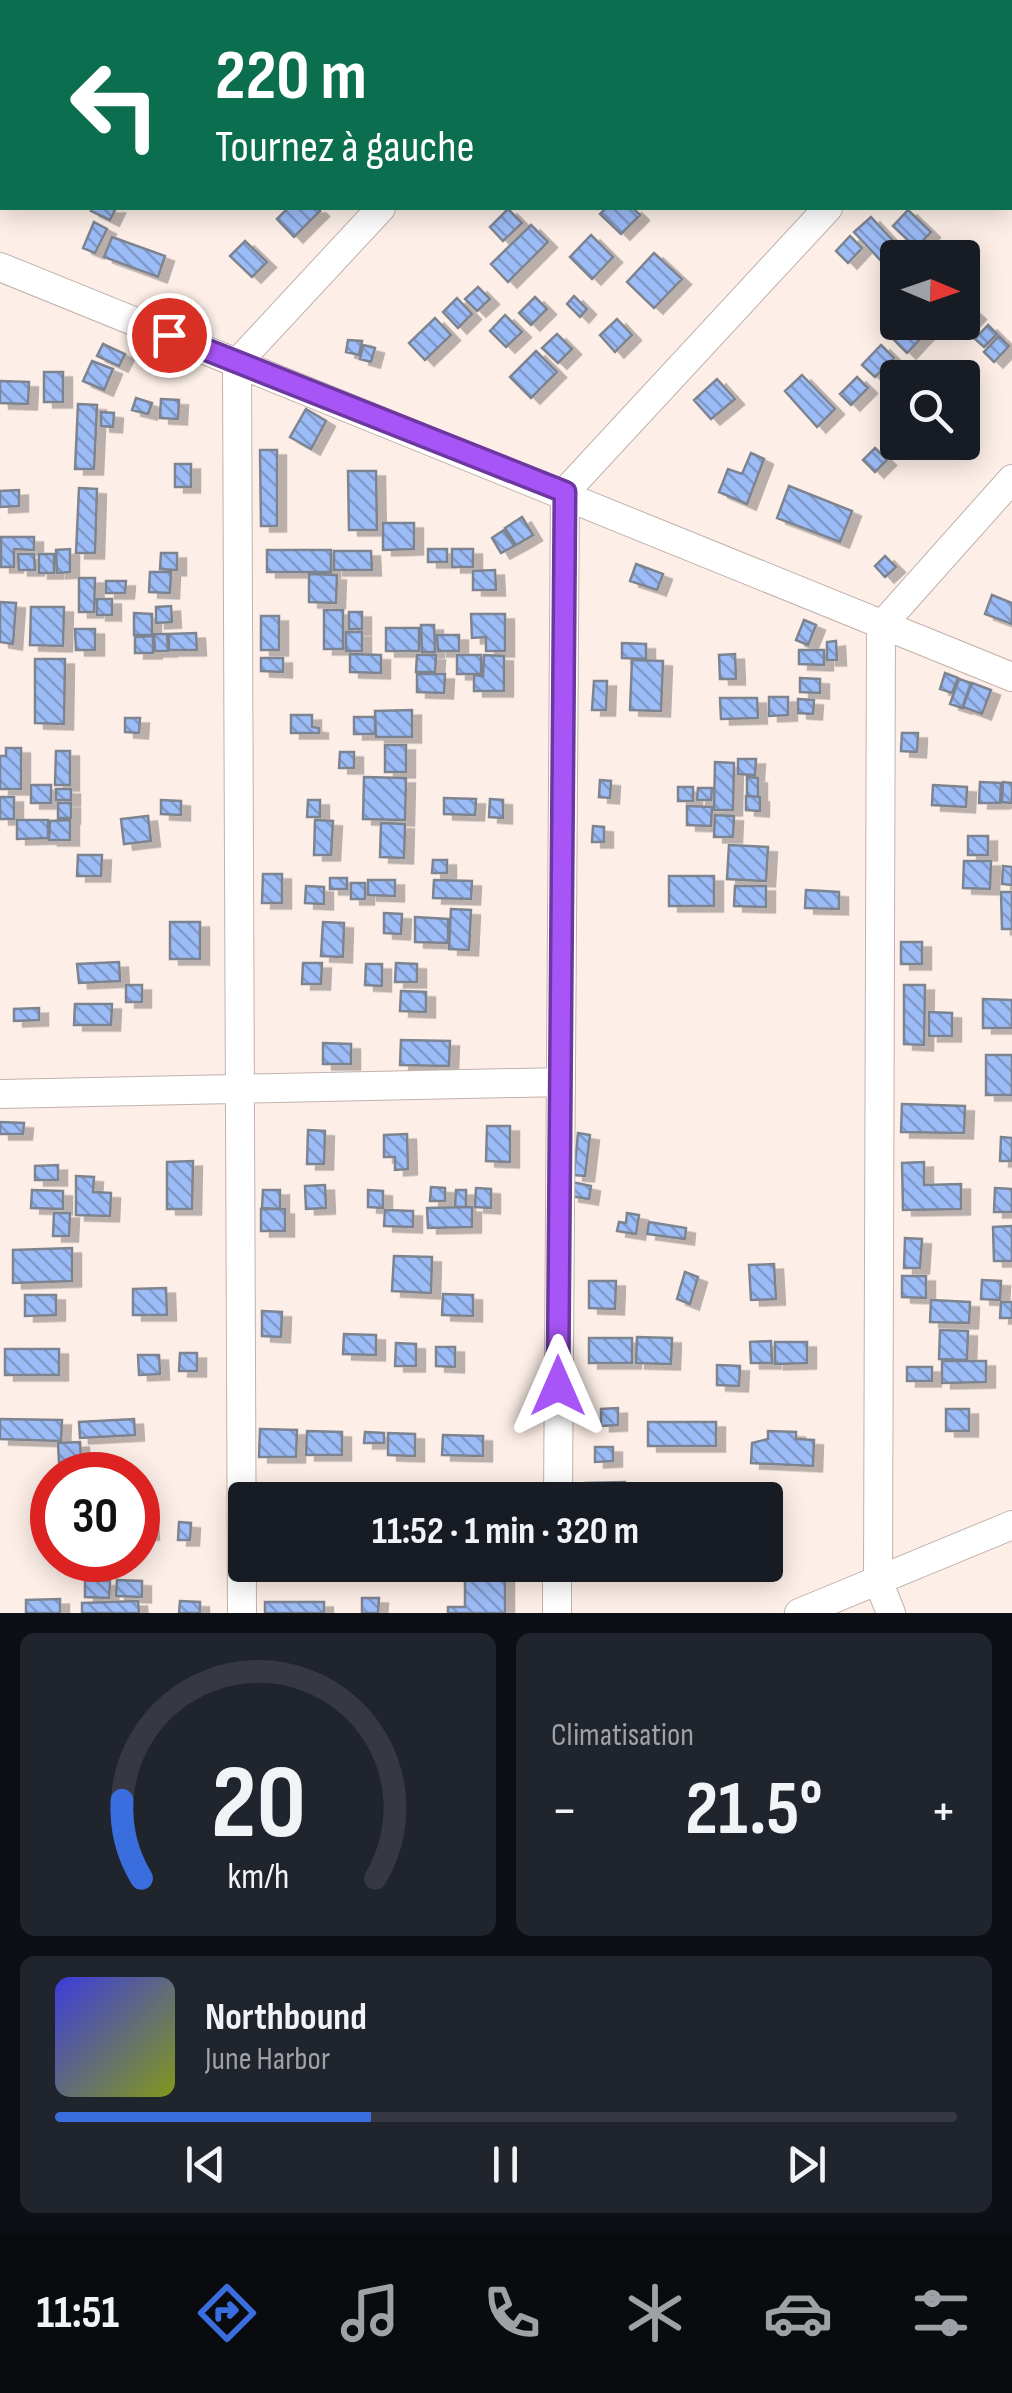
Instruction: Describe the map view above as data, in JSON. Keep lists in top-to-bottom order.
{
  "north": "right",
  "page": {
    "turn": ["220 m", "Tournez à gauche"],
    "limit": "30",
    "trip": "11:52 · 1 min · 320 m",
    "tile": "Climatisation",
    "heat": ["−", "21.5°", "+"],
    "song": ["Northbound", "June Harbor"],
    "tabs": "11:51",
    "gauge": ["20", "km/h"]
  }
}
